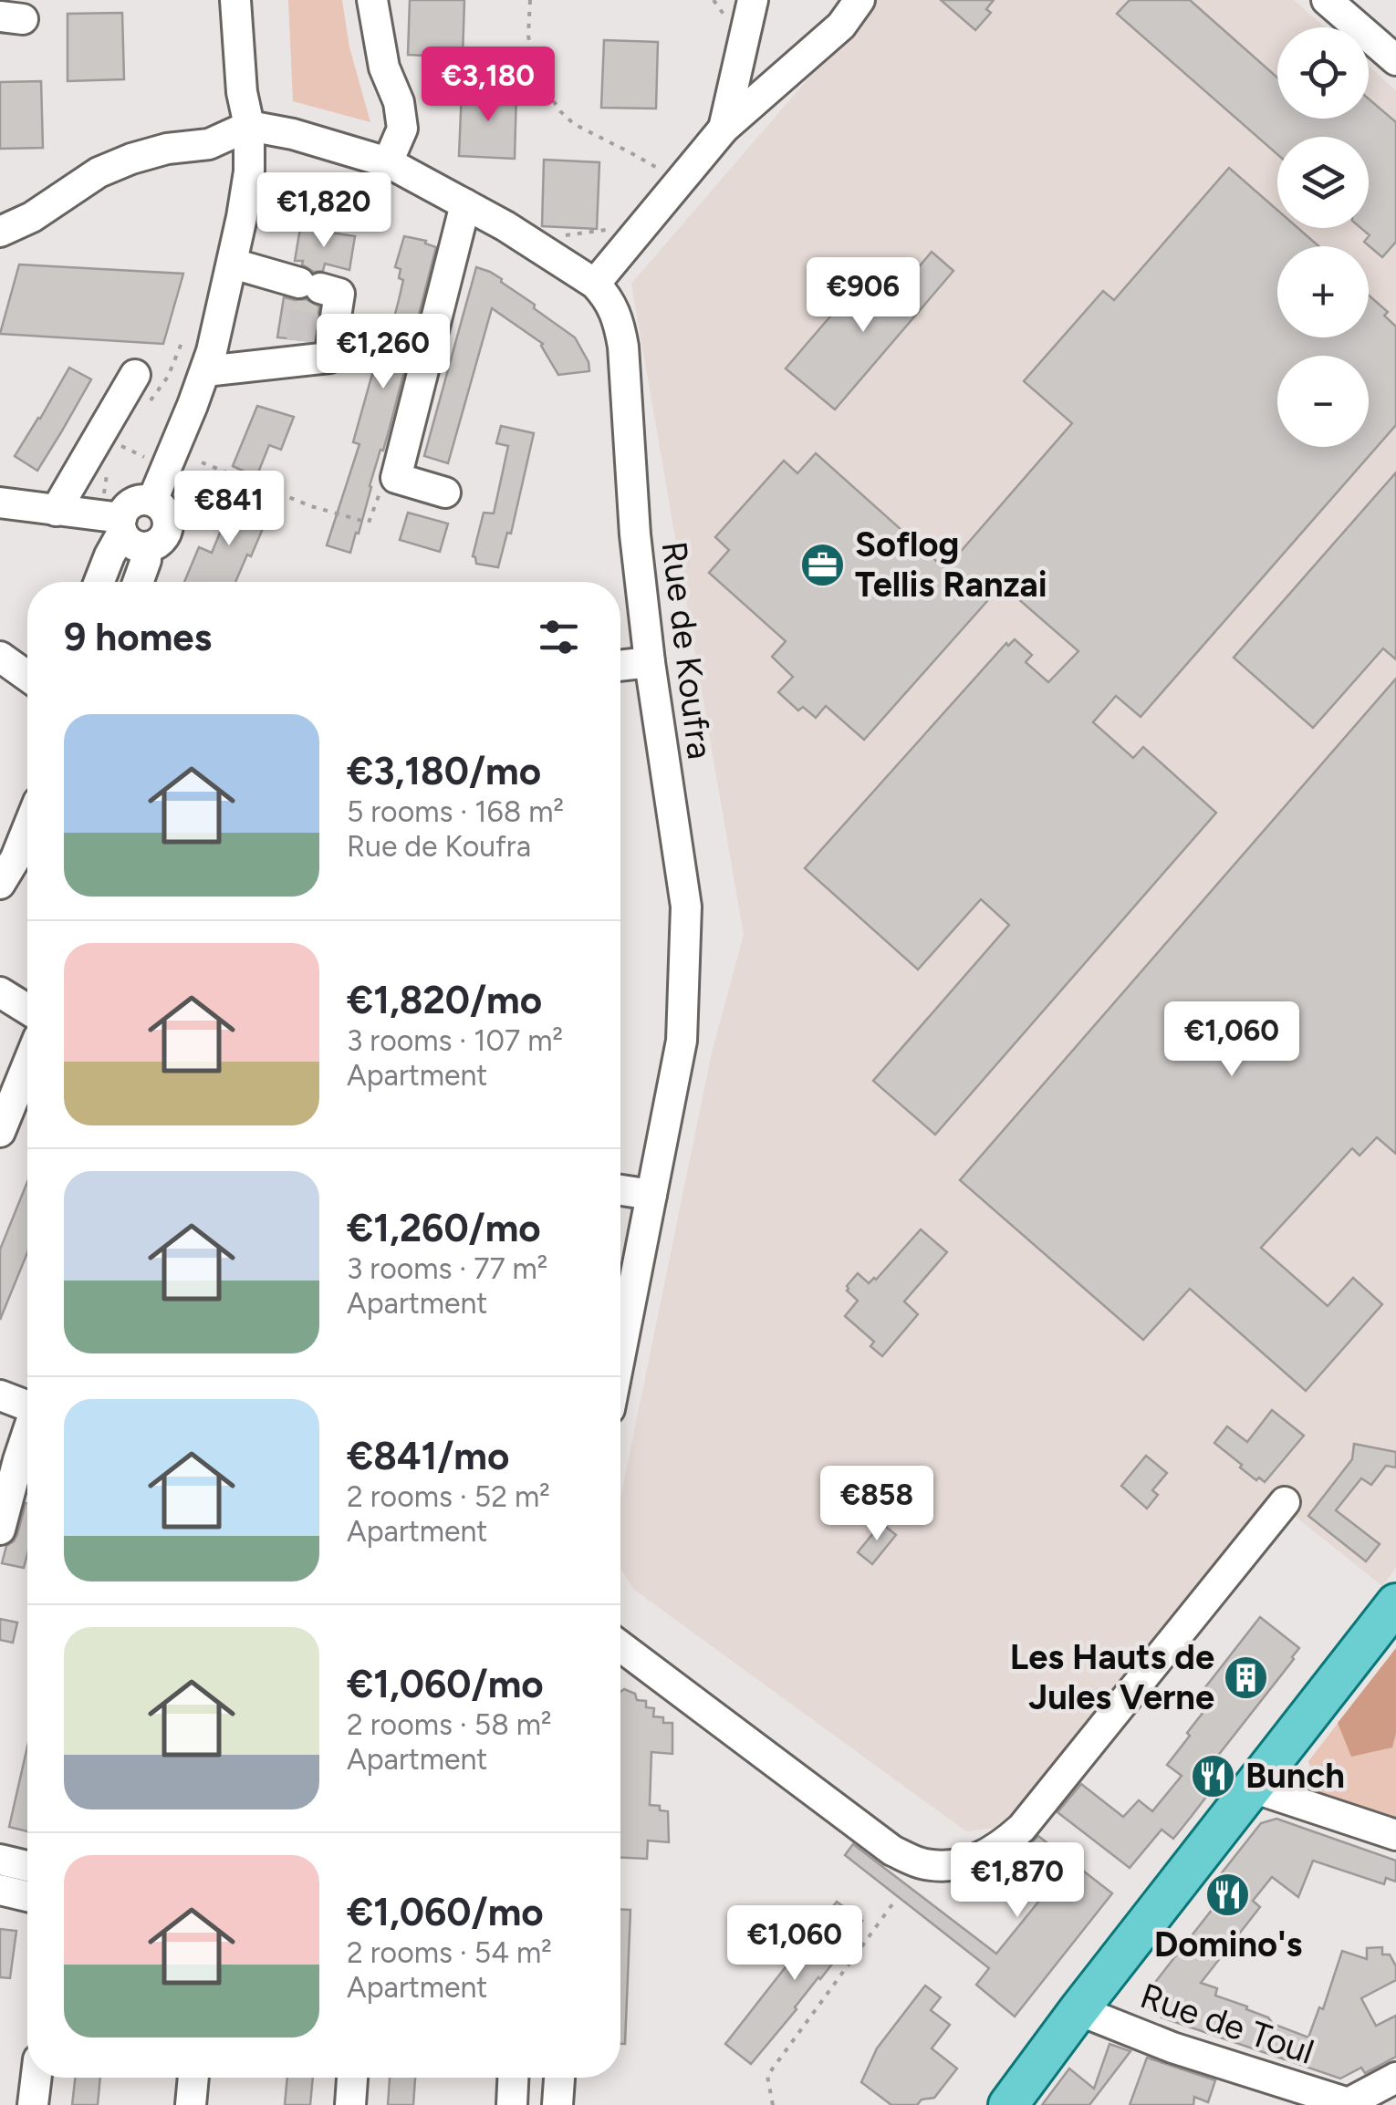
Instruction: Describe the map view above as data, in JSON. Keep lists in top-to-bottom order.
{
  "streets": {
    "street": ["Rue de Koufra", "Rue de Toul"]
  },
  "places": {
    "office": ["Soflog Tellis Ranzai"],
    "building": ["Les Hauts de Jules Verne"],
    "restaurant": ["Bunch", "Domino's"]
  },
  "page": {
    "map_buttons": ["+", "−"],
    "price": [
      "€3,180",
      "€1,820",
      "€906",
      "€1,260",
      "€841",
      "€1,060",
      "€858",
      "€1,870",
      "€1,060"
    ],
    "heading": "9 homes",
    "list": [
      {
        "name": "€3,180/mo",
        "note": "5 rooms · 168 m² · Rue de Koufra"
      },
      {
        "name": "€1,820/mo",
        "note": "3 rooms · 107 m² · Apartment"
      },
      {
        "name": "€1,260/mo",
        "note": "3 rooms · 77 m² · Apartment"
      },
      {
        "name": "€841/mo",
        "note": "2 rooms · 52 m² · Apartment"
      },
      {
        "name": "€1,060/mo",
        "note": "2 rooms · 58 m² · Apartment"
      },
      {
        "name": "€1,060/mo",
        "note": "2 rooms · 54 m² · Apartment"
      }
    ]
  }
}
